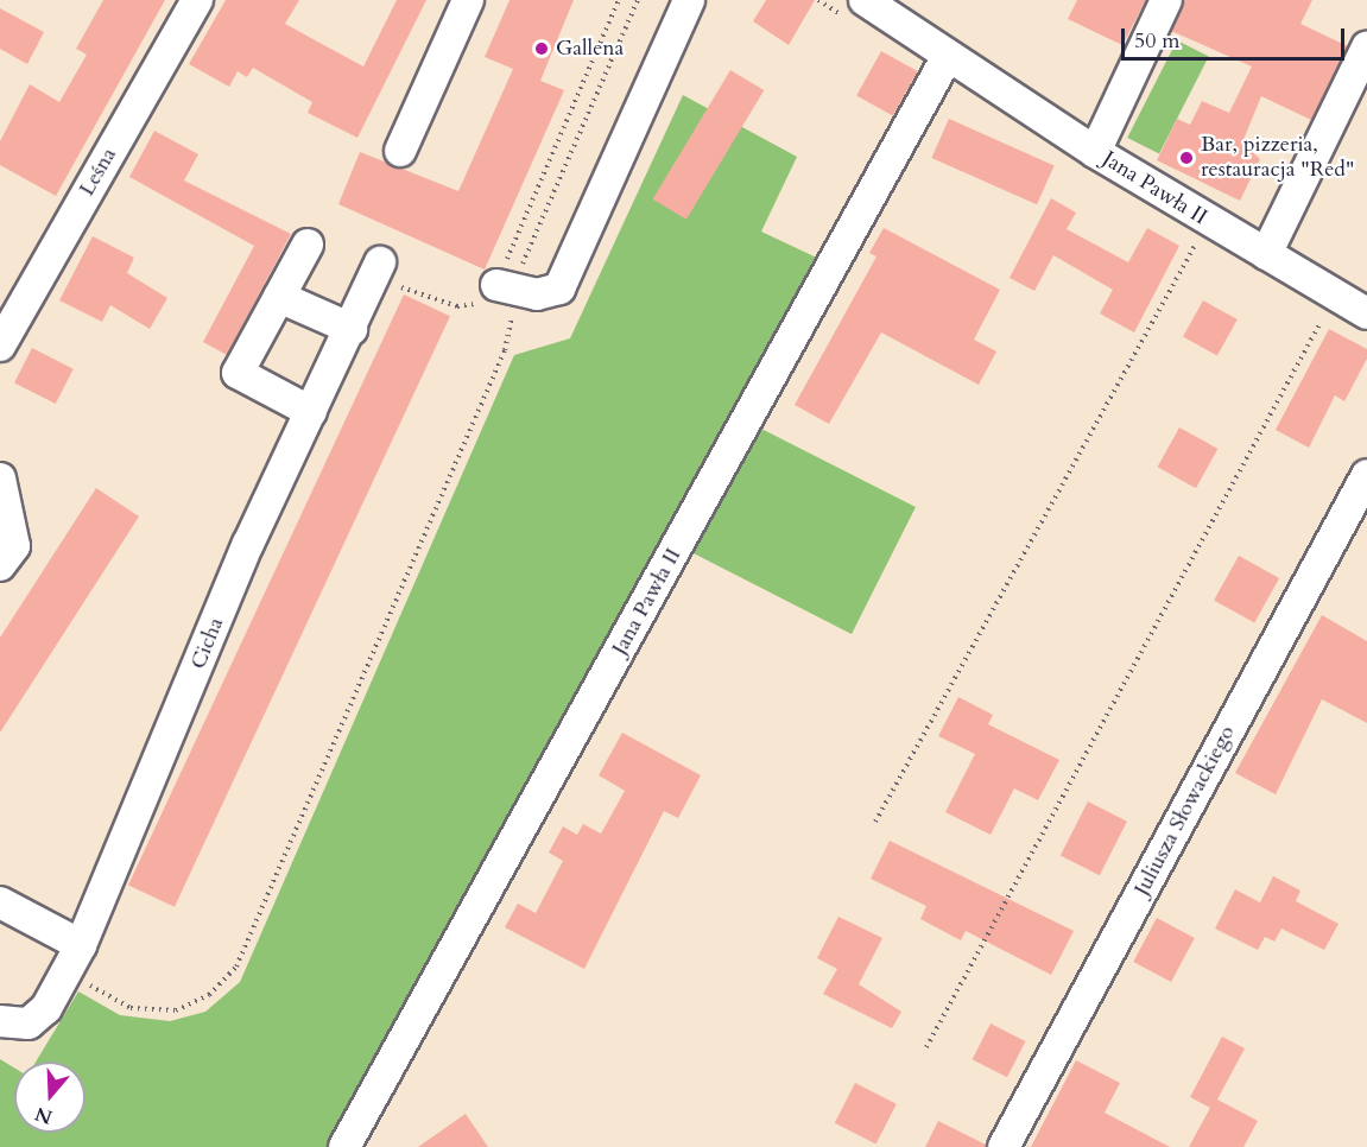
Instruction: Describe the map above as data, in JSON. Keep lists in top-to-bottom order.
{
  "streets": {
    "street": [
      "Leśna",
      "Jana Pawła II",
      "Cicha",
      "Juliusza Słowackiego"
    ]
  },
  "places": ["Gallena", "Bar, pizzeria, restauracja \"Red\""],
  "scale_bar": "50 m",
  "north": "bottom"
}
